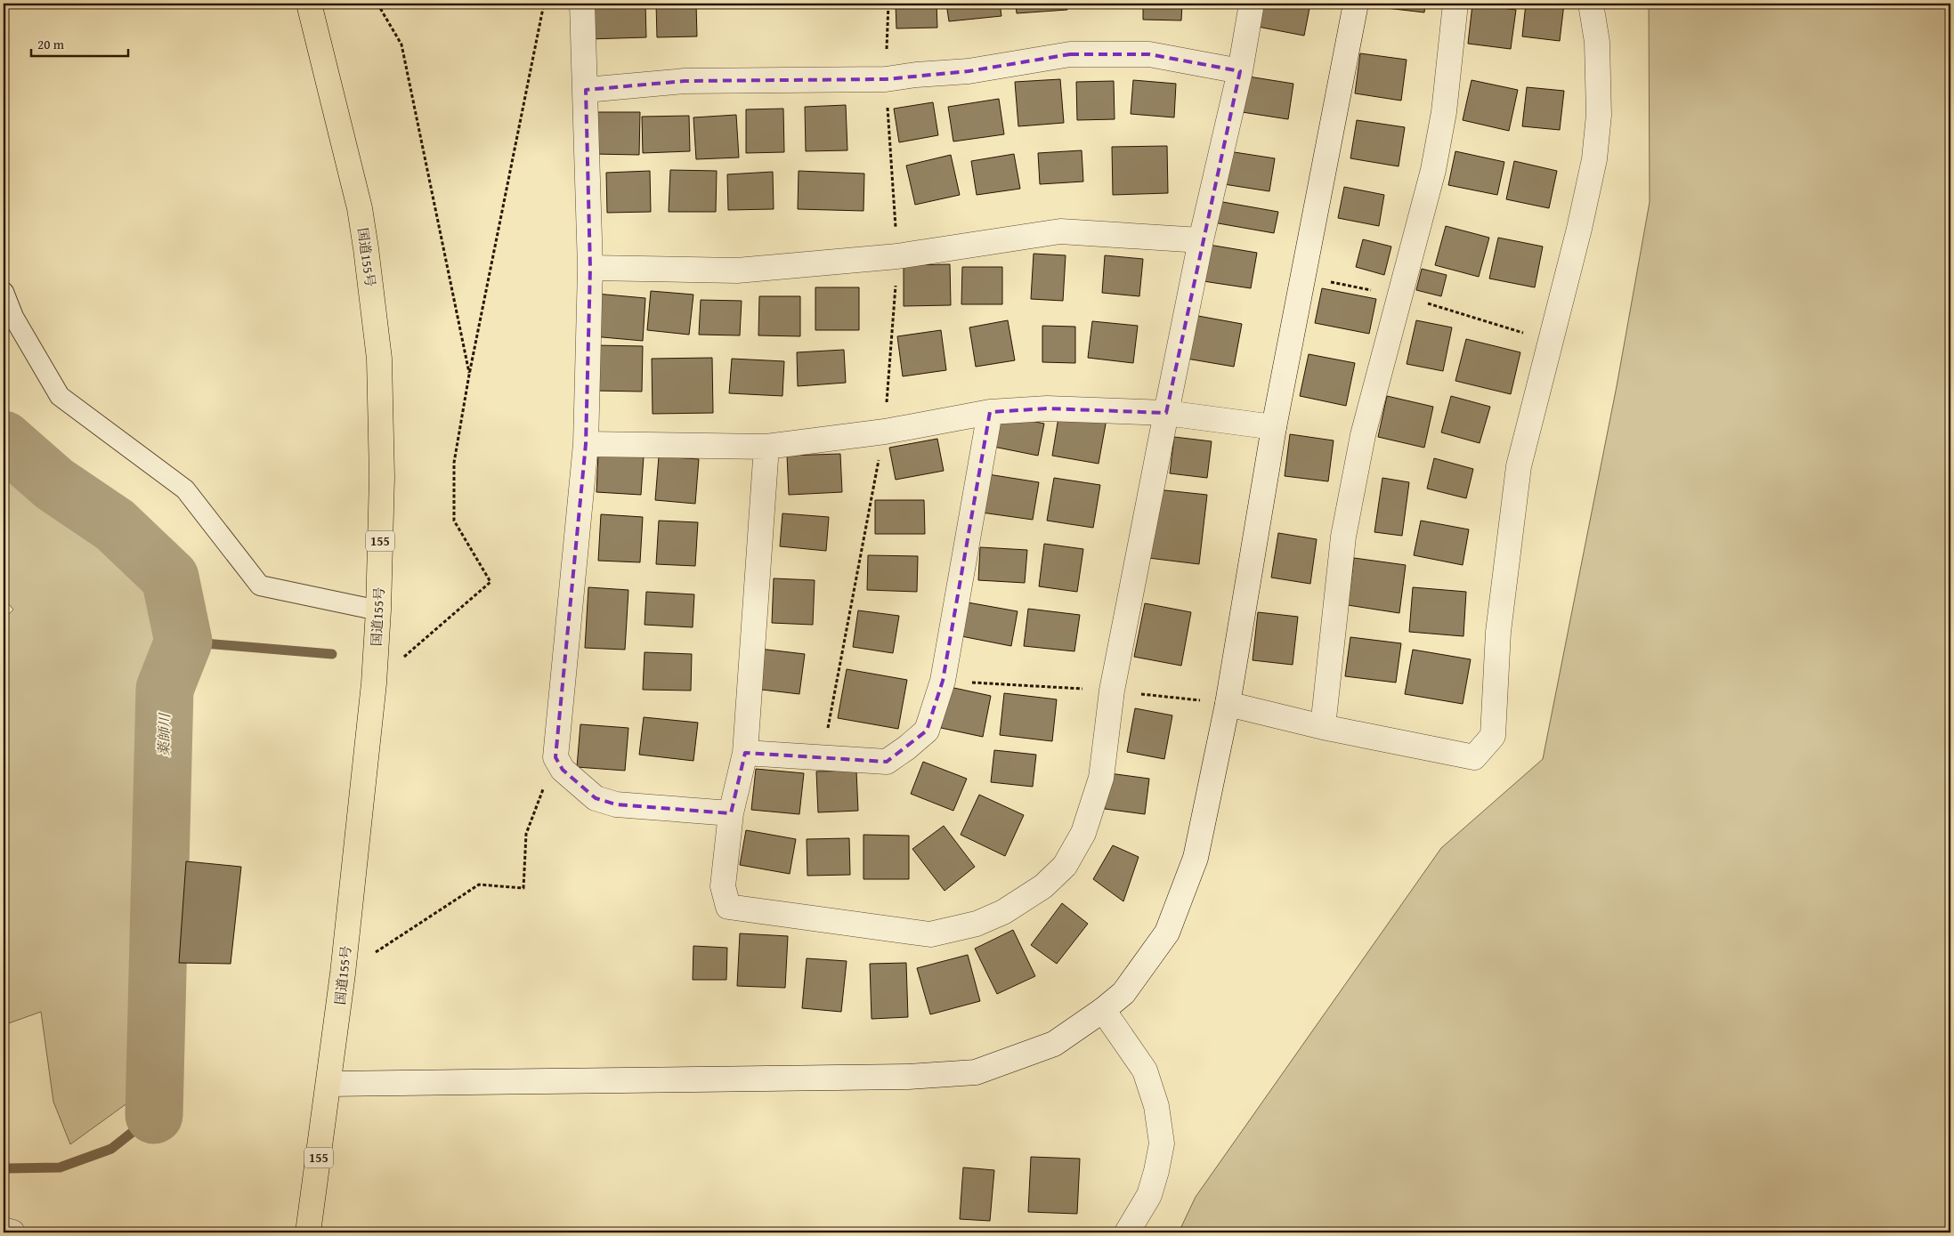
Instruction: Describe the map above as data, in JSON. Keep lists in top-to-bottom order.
{
  "streets": {
    "highway": ["国道155号", "155"]
  },
  "water": ["薬師川"],
  "scale_bar": "20 m"
}
